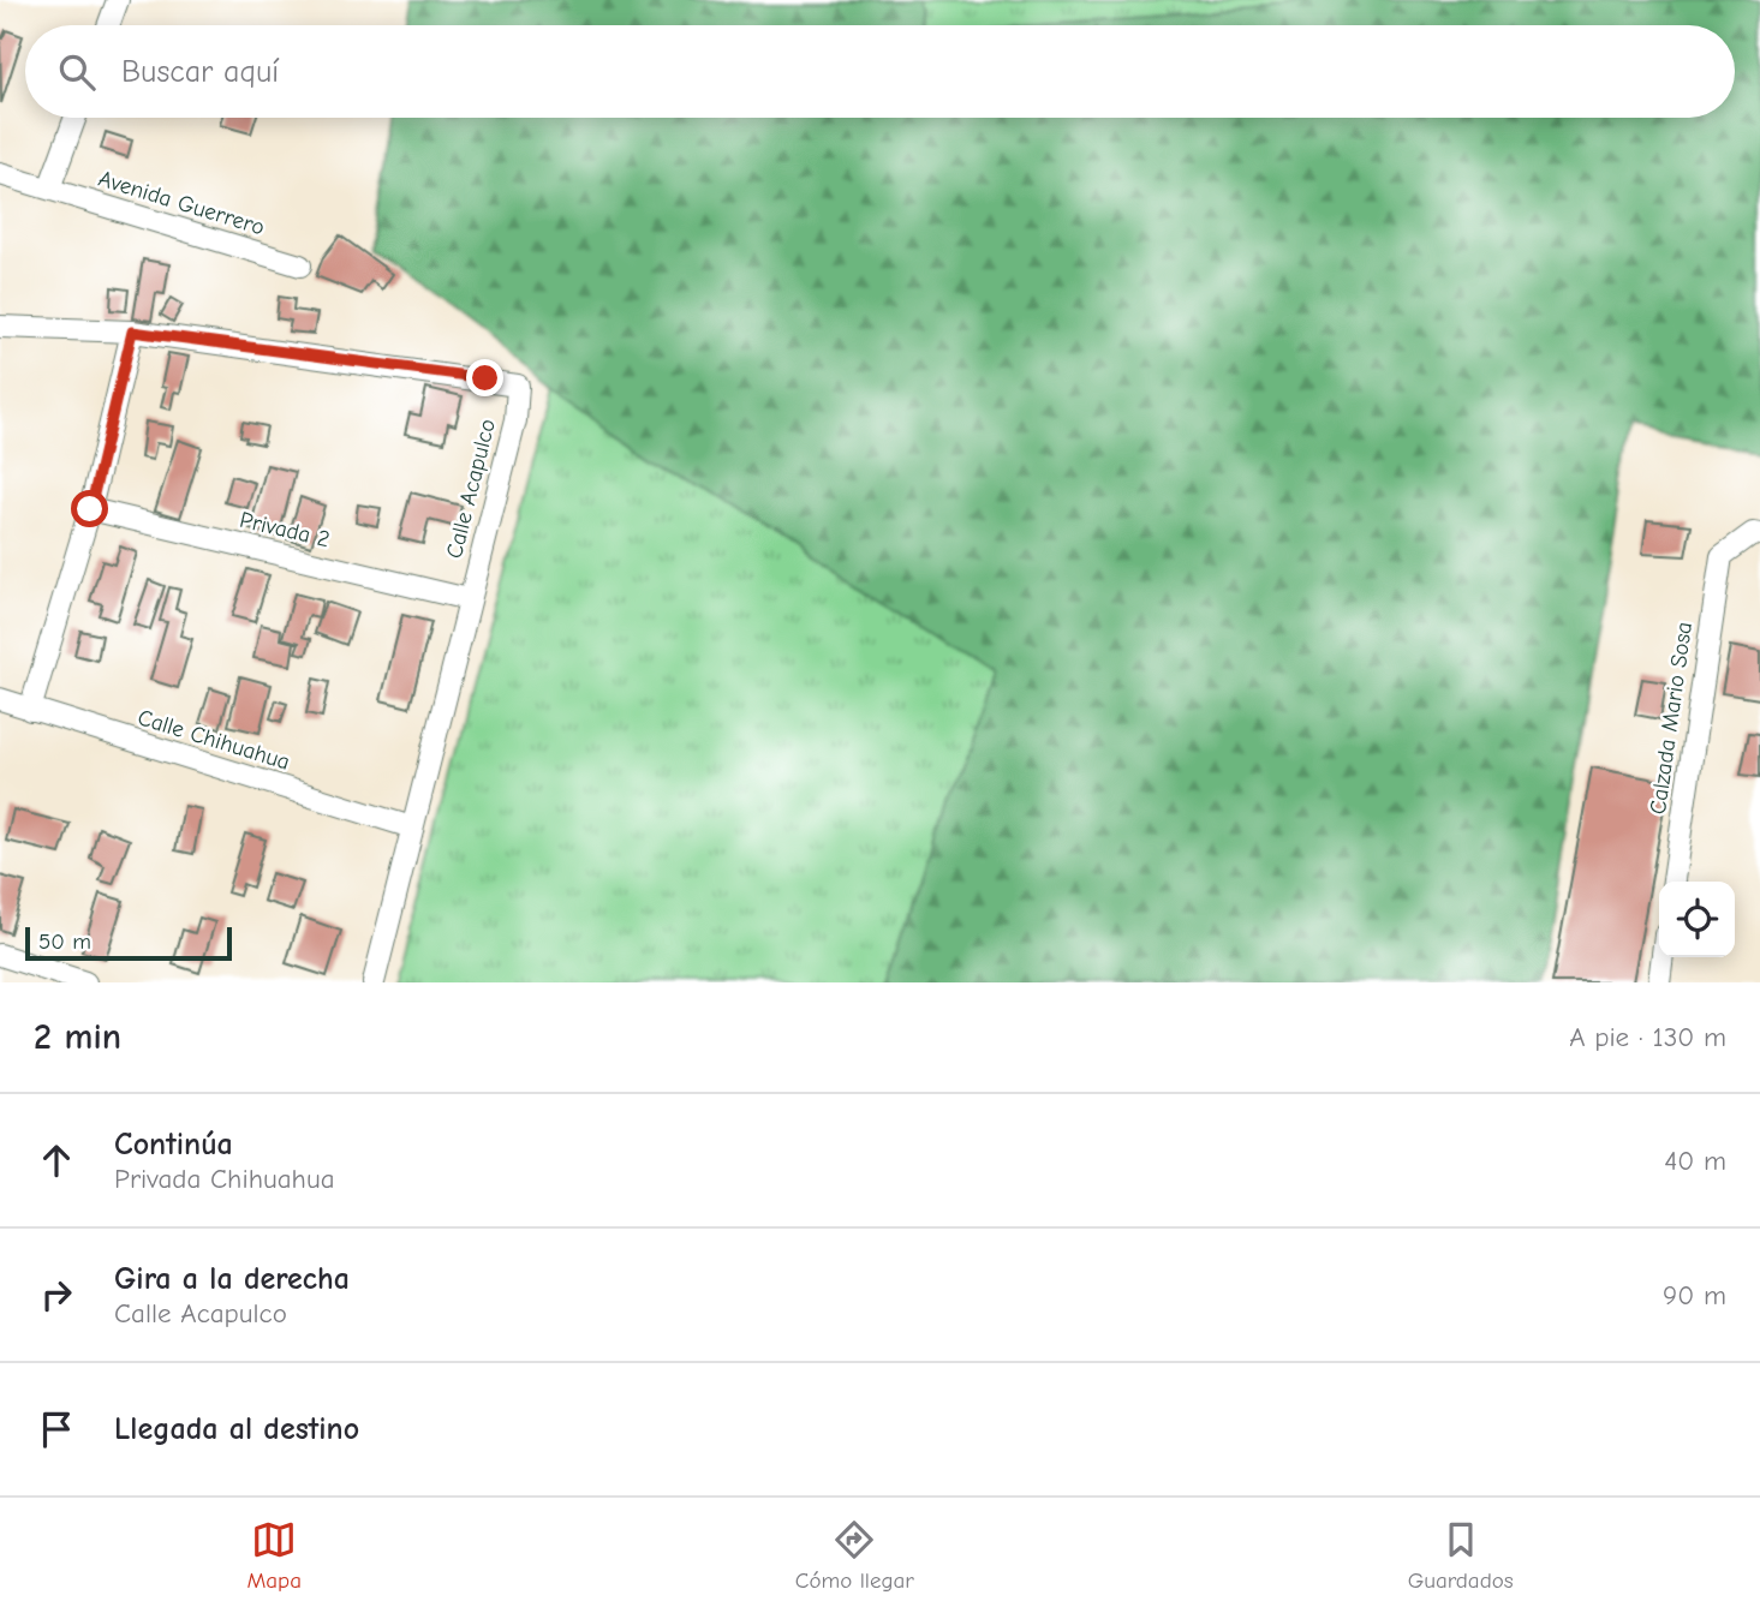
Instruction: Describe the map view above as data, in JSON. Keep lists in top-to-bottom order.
{
  "streets": {
    "street": [
      "Avenida Guerrero",
      "Calle Acapulco",
      "Privada 2",
      "Calzada Mario Sosa",
      "Calle Chihuahua"
    ]
  },
  "crossings": [
    ["Calle Acapulco", "Privada 2"],
    ["Calle Acapulco", "Calle Chihuahua"]
  ],
  "scale_bar": "50 m",
  "page": {
    "search": "Buscar aquí",
    "scale": "50 m",
    "heading": ["2 min", "A pie · 130 m"],
    "list": [
      ["Continúa", "Privada Chihuahua", "40 m"],
      ["Gira a la derecha", "Calle Acapulco", "90 m"],
      "Llegada al destino"
    ],
    "nav": ["Mapa", "Cómo llegar", "Guardados"]
  }
}
